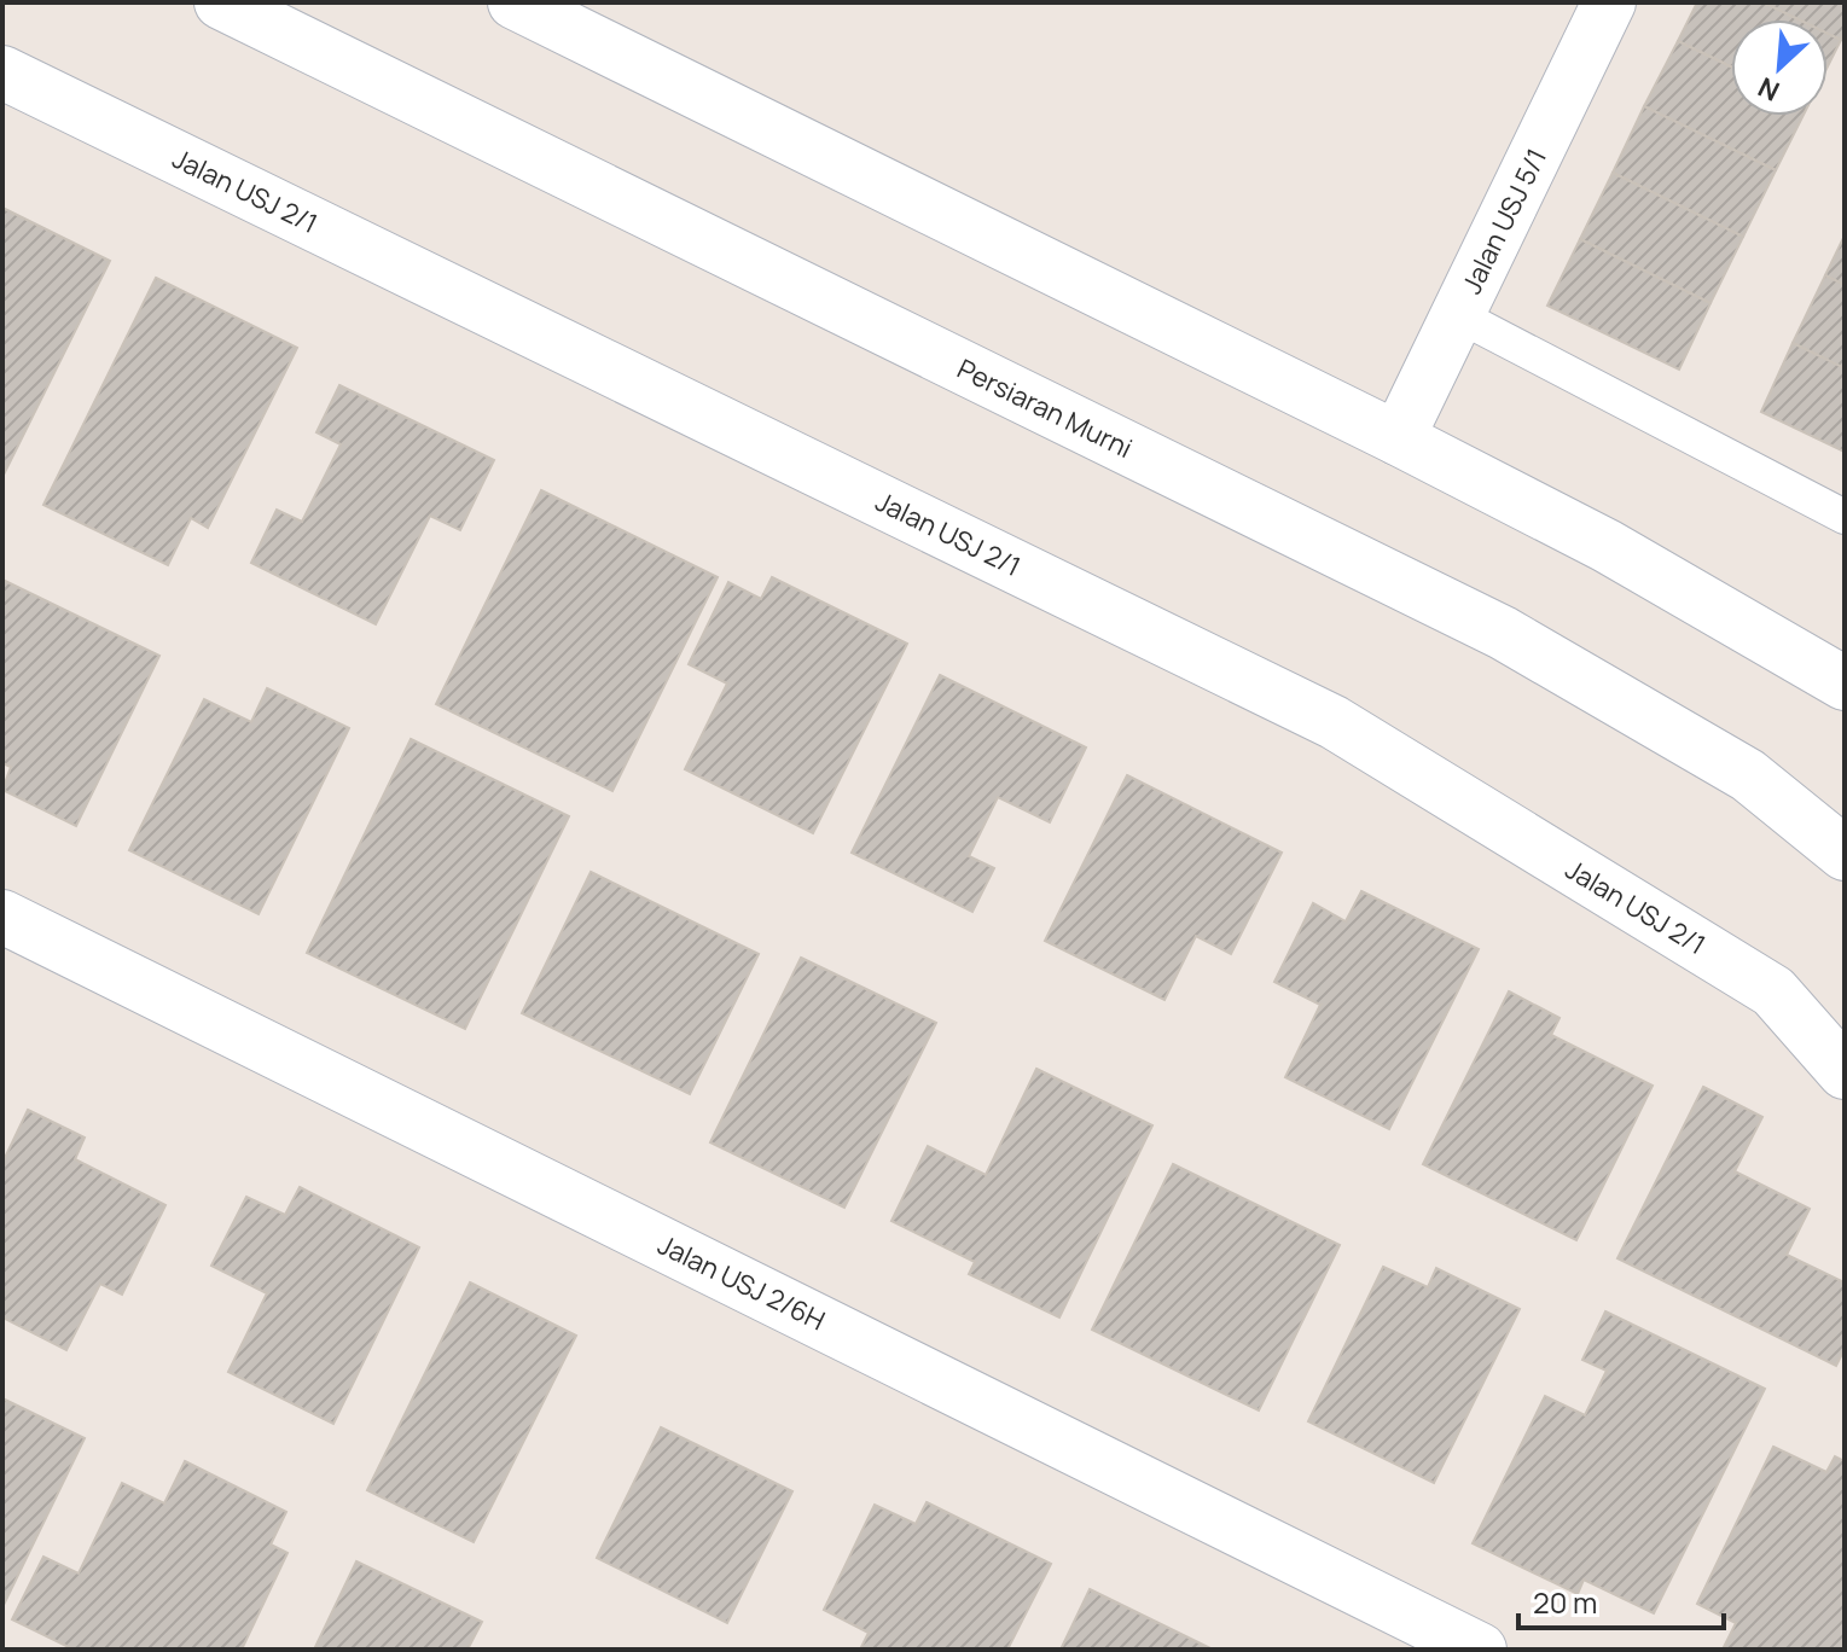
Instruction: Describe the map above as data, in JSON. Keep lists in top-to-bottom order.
{
  "streets": {
    "street": [
      "Jalan USJ 2/1",
      "Jalan USJ 5/1",
      "Persiaran Murni",
      "Jalan USJ 2/6H"
    ]
  },
  "scale_bar": "20 m",
  "north": "bottom left"
}
